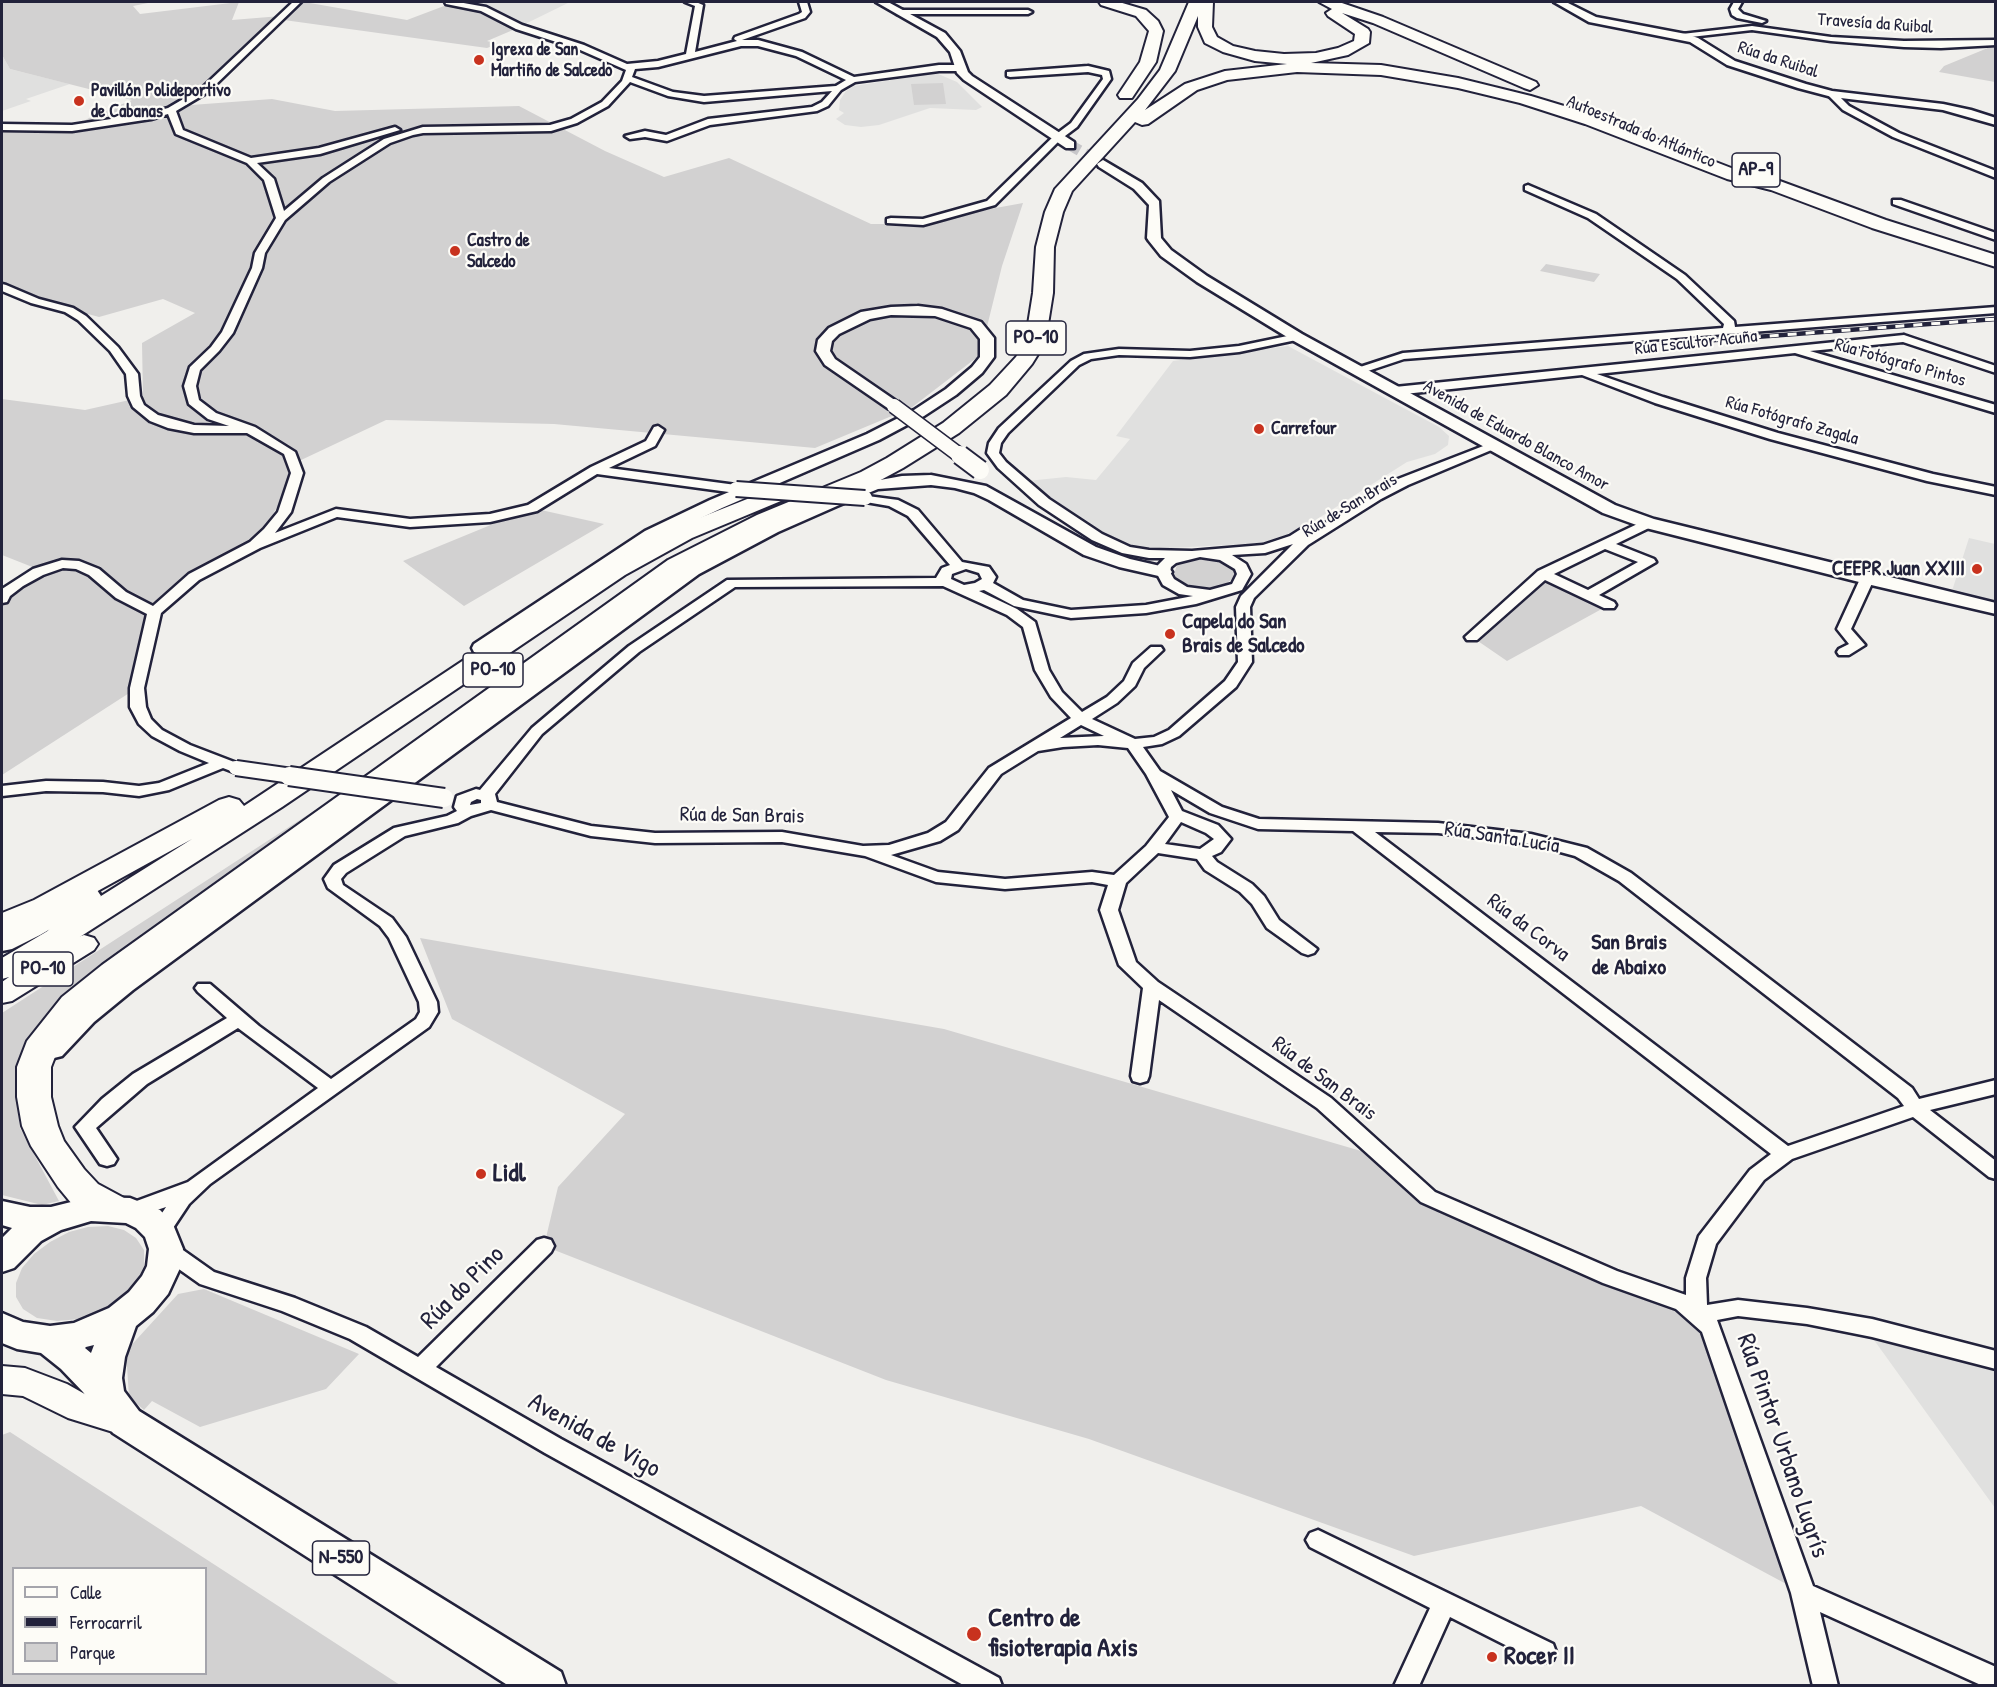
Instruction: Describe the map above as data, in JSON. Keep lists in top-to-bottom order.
{
  "streets": {
    "highway": [
      "Autoestrada do Atlántico",
      "AP-9",
      "PO-10",
      "N-550"
    ],
    "street": [
      "Travesía da Ruibal",
      "Rúa da Ruibal",
      "Rúa Escultor Acuña",
      "Rúa Fotógrafo Pintos",
      "Rúa Fotógrafo Zagala",
      "Avenida de Eduardo Blanco Amor",
      "Rúa de San Brais",
      "Rúa Santa Lucía",
      "Rúa da Corva",
      "Rúa do Pino",
      "Avenida de Vigo",
      "Rúa Pintor Urbano Lugrís"
    ]
  },
  "crossings": [
    ["Travesía da Ruibal", "Rúa da Ruibal"],
    ["PO-10", "Avenida de Eduardo Blanco Amor"],
    ["Rúa Escultor Acuña", "Rúa Fotógrafo Pintos"],
    ["Rúa Escultor Acuña", "Rúa Fotógrafo Zagala"],
    ["Rúa Escultor Acuña", "Avenida de Eduardo Blanco Amor"],
    ["Avenida de Eduardo Blanco Amor", "Rúa de San Brais"],
    ["Rúa de San Brais", "Rúa Santa Lucía"],
    ["Rúa de San Brais", "Rúa Pintor Urbano Lugrís"],
    ["Rúa Santa Lucía", "Rúa da Corva"],
    ["Rúa do Pino", "Avenida de Vigo"],
    ["Avenida de Vigo", "N-550"]
  ],
  "districts": ["San Brais de Abaixo"],
  "places": [
    "Igrexa de San Martiño de Salcedo",
    "Pavillón Polideportivo de Cabanas",
    "Castro de Salcedo",
    "Carrefour",
    "CEEPR Juan XXIII",
    "Capela do San Brais de Salcedo",
    "Lidl",
    "Centro de fisioterapia Axis",
    "Rocer II"
  ],
  "legend": ["Calle", "Ferrocarril", "Parque"]
}
